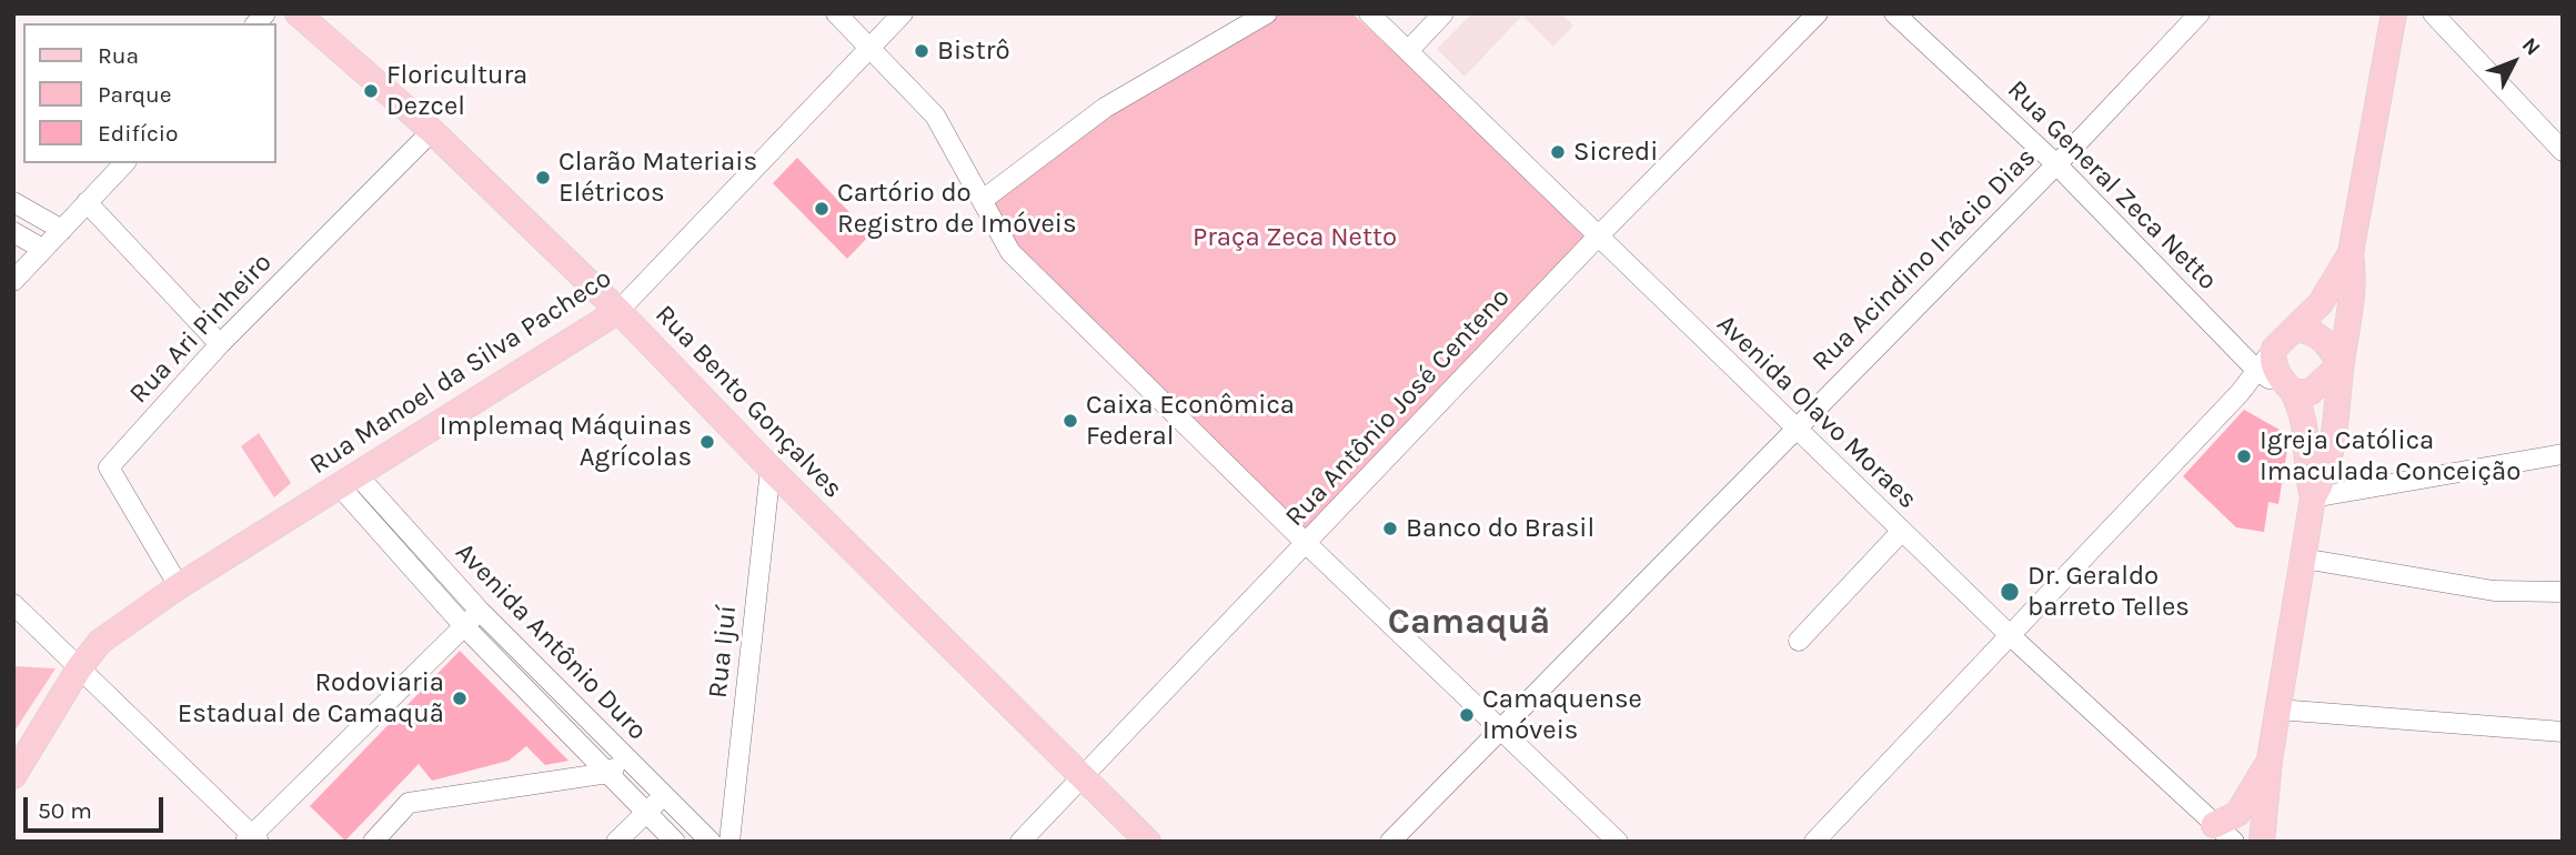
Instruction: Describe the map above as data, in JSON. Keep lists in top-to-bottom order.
{
  "streets": {
    "main road": ["Rua Manoel da Silva Pacheco", "Rua Bento Gonçalves"],
    "street": [
      "Rua General Zeca Netto",
      "Rua Acindino Inácio Dias",
      "Rua Ari Pinheiro",
      "Rua Antônio José Centeno",
      "Avenida Olavo Moraes",
      "Avenida Antônio Duro",
      "Rua Ijuí"
    ]
  },
  "crossings": [
    ["Rua General Zeca Netto", "Rua Acindino Inácio Dias"],
    ["Rua Acindino Inácio Dias", "Avenida Olavo Moraes"],
    ["Rua Ari Pinheiro", "Rua Manoel da Silva Pacheco"],
    ["Rua Ari Pinheiro", "Rua Bento Gonçalves"],
    ["Rua Manoel da Silva Pacheco", "Rua Bento Gonçalves"],
    ["Rua Manoel da Silva Pacheco", "Avenida Antônio Duro"],
    ["Rua Bento Gonçalves", "Rua Antônio José Centeno"],
    ["Rua Bento Gonçalves", "Rua Ijuí"],
    ["Rua Antônio José Centeno", "Avenida Olavo Moraes"]
  ],
  "districts": ["Camaquã"],
  "parks": ["Praça Zeca Netto"],
  "places": [
    "Bistrô",
    "Floricultura Dezcel",
    "Sicredi",
    "Clarão Materiais Elétricos",
    "Cartório do Registro de Imóveis",
    "Caixa Econômica Federal",
    "Implemaq Máquinas Agrícolas",
    "Igreja Católica Imaculada Conceição",
    "Banco do Brasil",
    "Dr. Geraldo barreto Telles",
    "Rodoviaria Estadual de Camaquã",
    "Camaquense Imóveis"
  ],
  "legend": ["Rua", "Parque", "Edifício"],
  "scale_bar": "50 m",
  "north": "top right"
}
